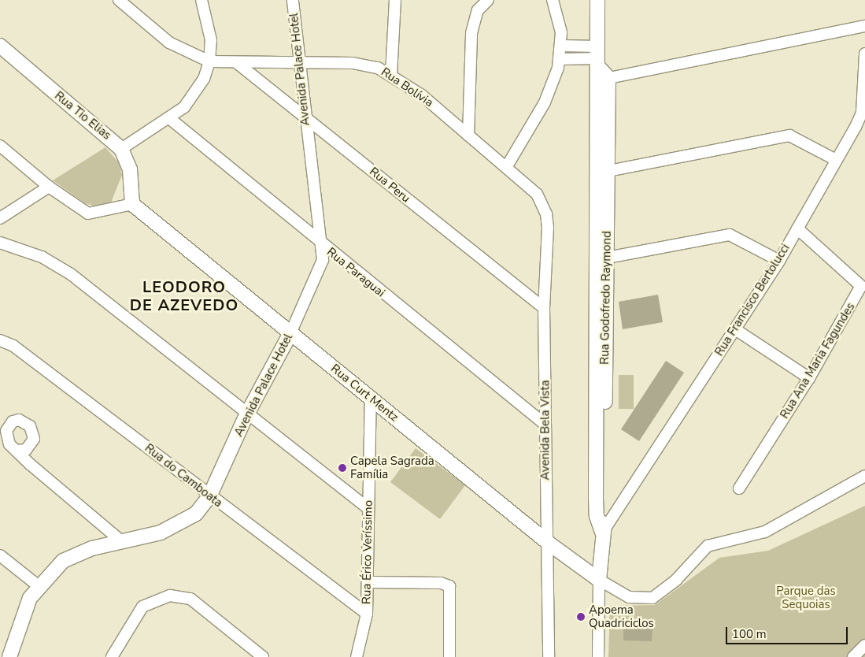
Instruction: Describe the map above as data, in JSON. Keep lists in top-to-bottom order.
{
  "streets": {
    "main road": [
      "Avenida Palace Hotel",
      "Rua Tio Elias",
      "Rua Godofredo Raymond",
      "Rua Curt Mentz"
    ],
    "street": [
      "Rua Bolívia",
      "Rua Peru",
      "Rua Paraguai",
      "Rua Francisco Bertolucci",
      "Rua Ana Maria Fagundes",
      "Avenida Bela Vista",
      "Rua do Camboata",
      "Rua Érico Veríssimo"
    ]
  },
  "crossings": [
    ["Avenida Palace Hotel", "Rua Bolívia"],
    ["Avenida Palace Hotel", "Rua Peru"],
    ["Avenida Palace Hotel", "Rua Paraguai"],
    ["Avenida Palace Hotel", "Rua Curt Mentz"],
    ["Avenida Palace Hotel", "Rua do Camboata"],
    ["Rua Bolívia", "Rua Peru"],
    ["Rua Bolívia", "Avenida Bela Vista"],
    ["Rua Tio Elias", "Rua Curt Mentz"],
    ["Rua Peru", "Avenida Bela Vista"],
    ["Rua Paraguai", "Avenida Bela Vista"],
    ["Rua Godofredo Raymond", "Rua Francisco Bertolucci"],
    ["Rua Godofredo Raymond", "Rua Curt Mentz"],
    ["Rua Francisco Bertolucci", "Rua Ana Maria Fagundes"],
    ["Rua Curt Mentz", "Avenida Bela Vista"],
    ["Rua Curt Mentz", "Rua Érico Veríssimo"],
    ["Rua do Camboata", "Rua Érico Veríssimo"]
  ],
  "districts": ["LEODORO DE AZEVEDO"],
  "parks": ["Parque das Sequoias"],
  "places": ["Capela Sagrada Família", "Apoema Quadriciclos"],
  "scale_bar": "100 m"
}
